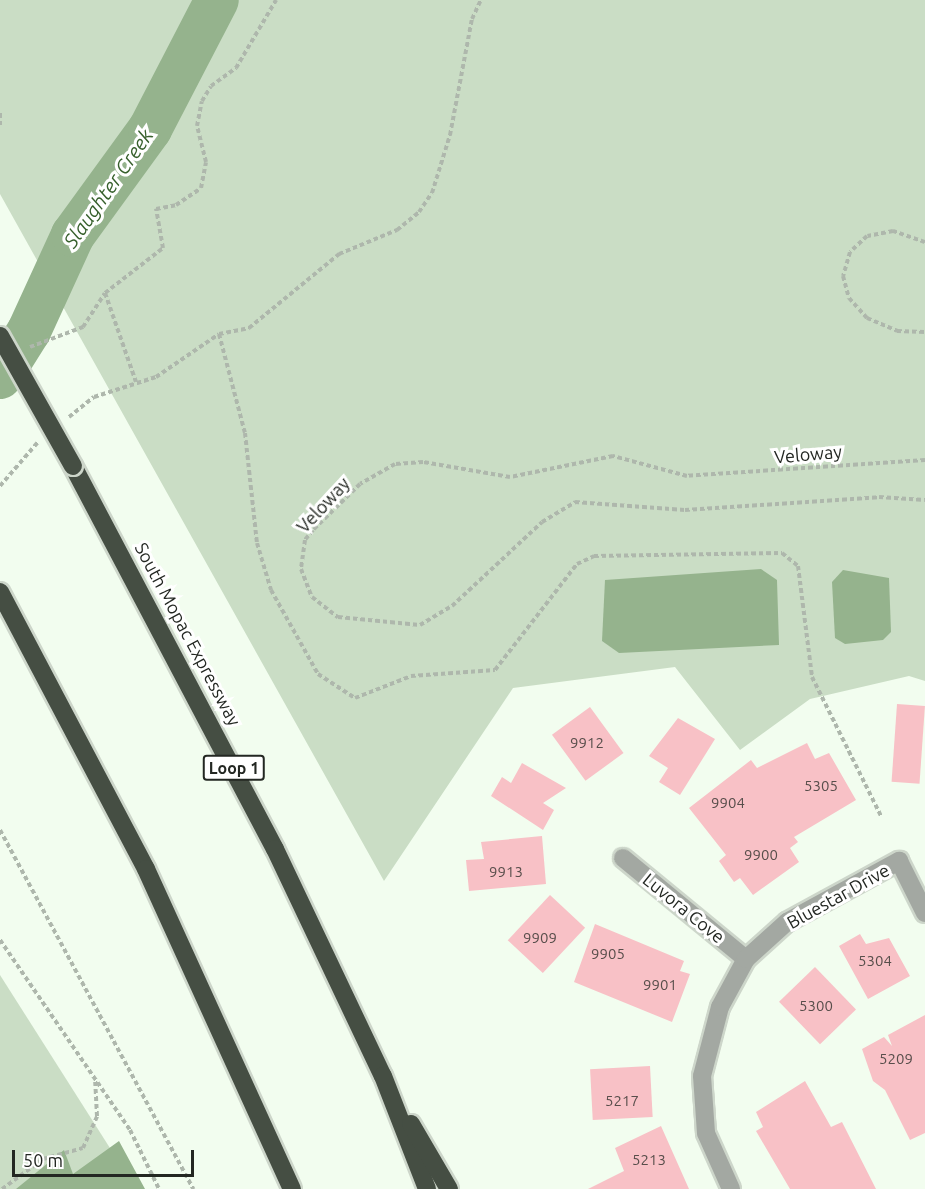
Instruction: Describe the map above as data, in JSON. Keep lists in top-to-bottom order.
{
  "streets": {
    "highway": ["South Mopac Expressway", "Loop 1"],
    "street": ["Bluestar Drive", "Luvora Cove"],
    "path": ["Veloway"]
  },
  "crossings": [
    ["Bluestar Drive", "Luvora Cove"]
  ],
  "water": ["Slaughter Creek"],
  "house_numbers": [
    "9912",
    "5305",
    "9904",
    "9900",
    "9913",
    "9909",
    "9905",
    "5304",
    "9901",
    "5300",
    "5209",
    "5217",
    "5213"
  ],
  "scale_bar": "50 m"
}
